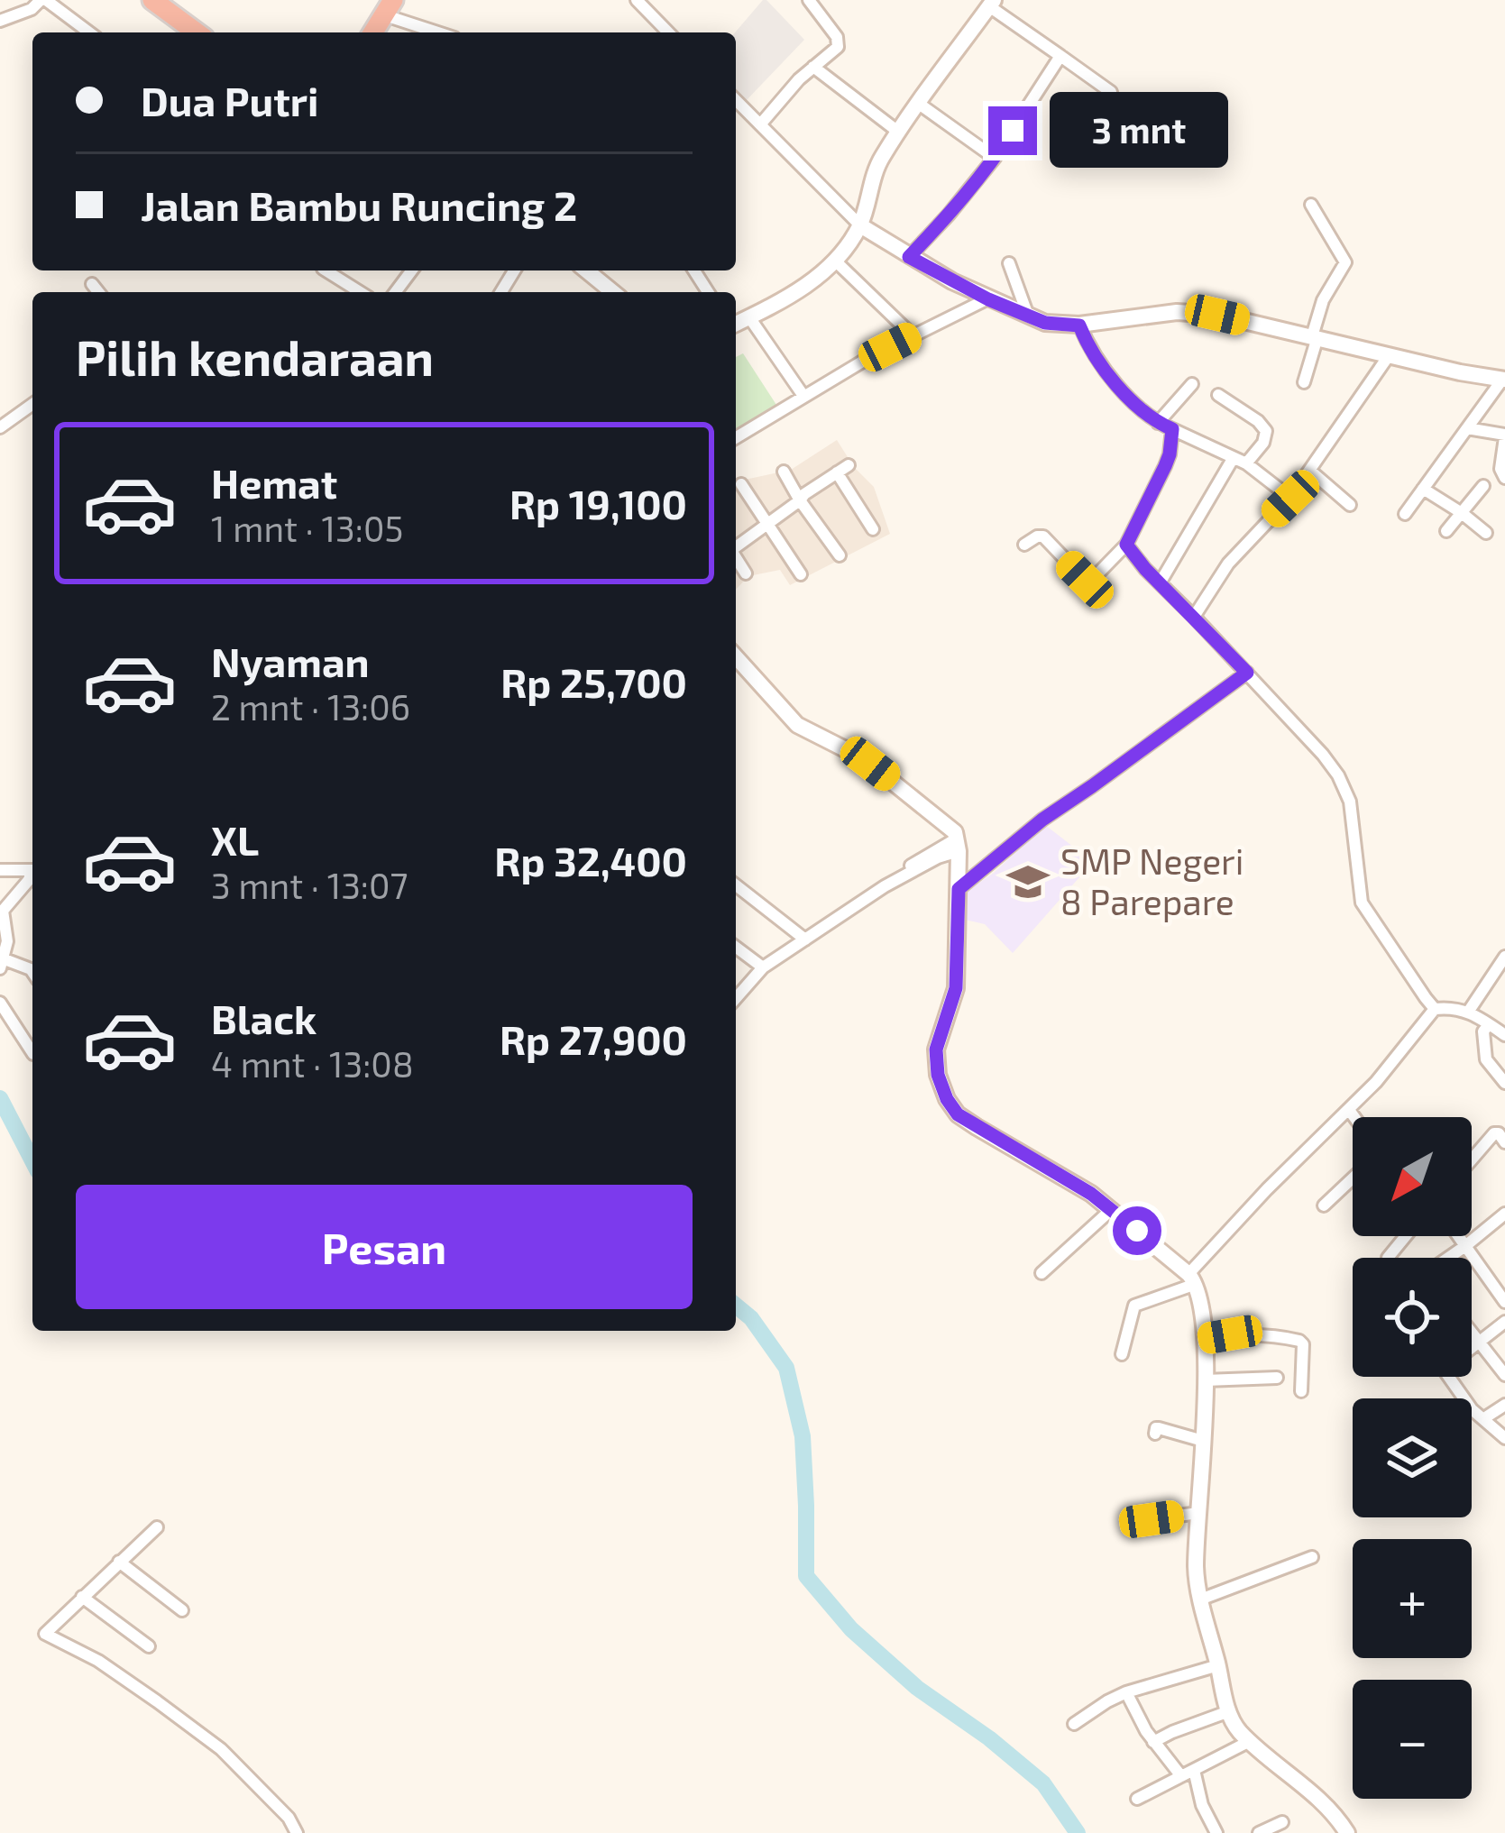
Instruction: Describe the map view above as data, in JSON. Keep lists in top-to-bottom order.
{
  "places": {
    "school or university": ["SMP Negeri 8 Parepare"]
  },
  "north": "bottom left",
  "page": {
    "banner": ["Dua Putri", "Jalan Bambu Runcing 2"],
    "bubble": "3 mnt",
    "heading": "Pilih kendaraan",
    "list": [
      {
        "name": "Hemat",
        "note": "1 mnt · 13:05",
        "value": "Rp 19,100"
      },
      {
        "name": "Nyaman",
        "note": "2 mnt · 13:06",
        "value": "Rp 25,700"
      },
      {
        "name": "XL",
        "note": "3 mnt · 13:07",
        "value": "Rp 32,400"
      },
      {
        "name": "Black",
        "note": "4 mnt · 13:08",
        "value": "Rp 27,900"
      }
    ],
    "map_buttons": ["+", "−"],
    "buttons": "Pesan"
  }
}
